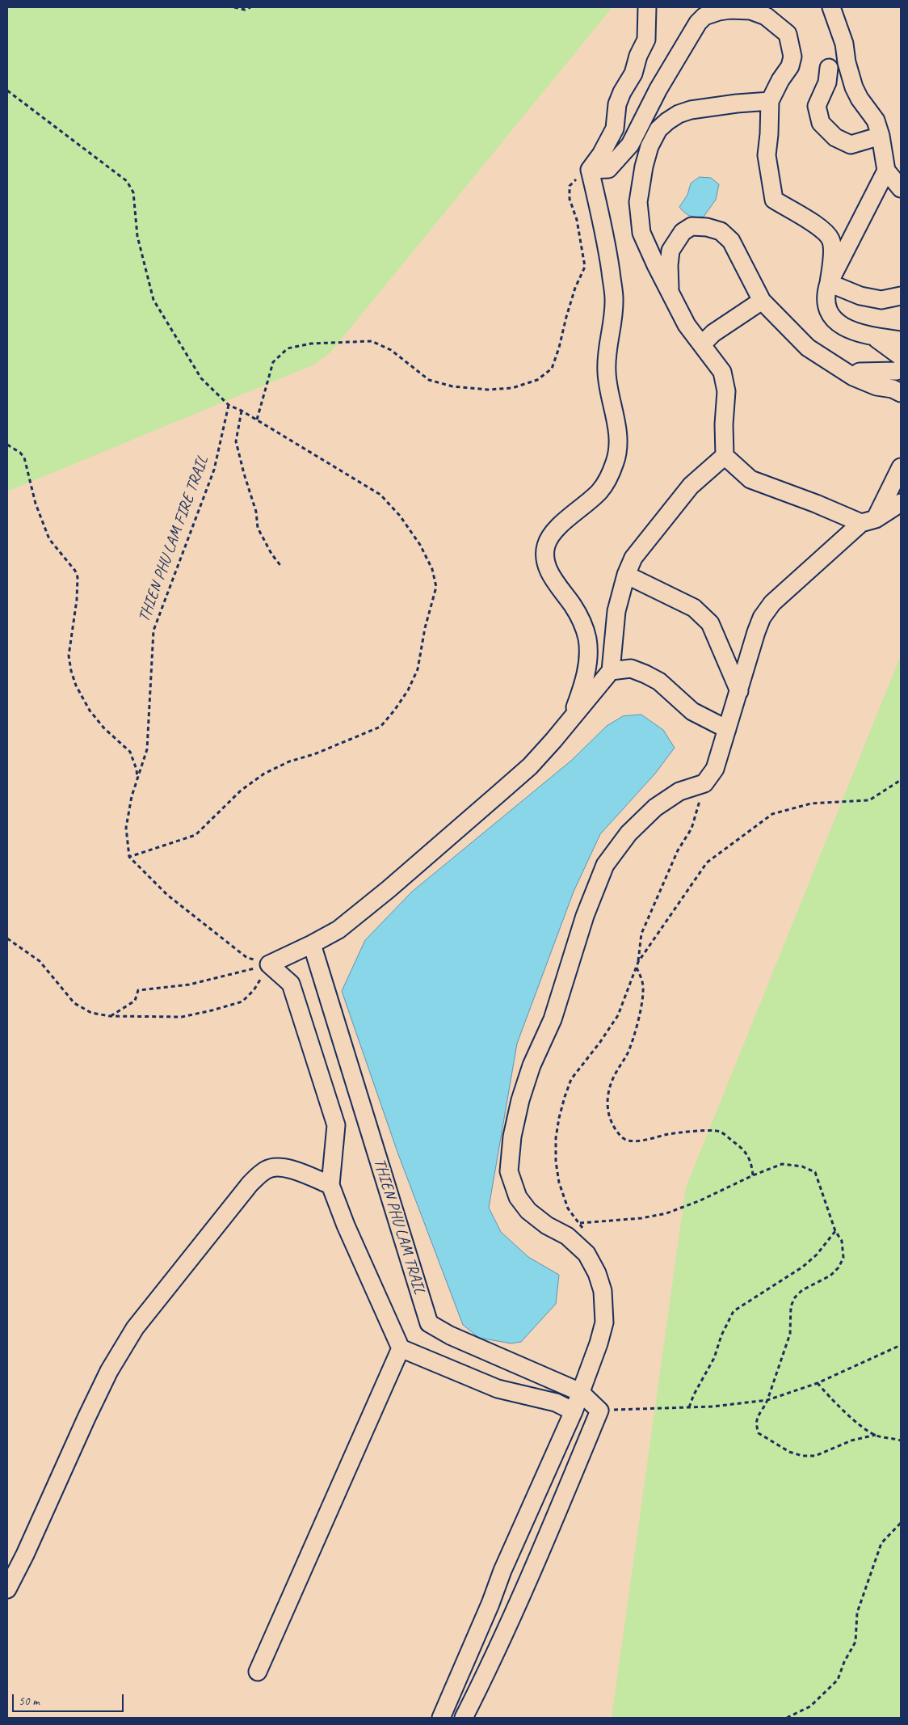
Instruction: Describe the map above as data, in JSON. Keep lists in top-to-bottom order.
{
  "streets": {
    "street": ["THIEN PHU LAM TRAIL"],
    "path": ["THIEN PHU LAM FIRE TRAIL"]
  },
  "scale_bar": "50 m"
}
